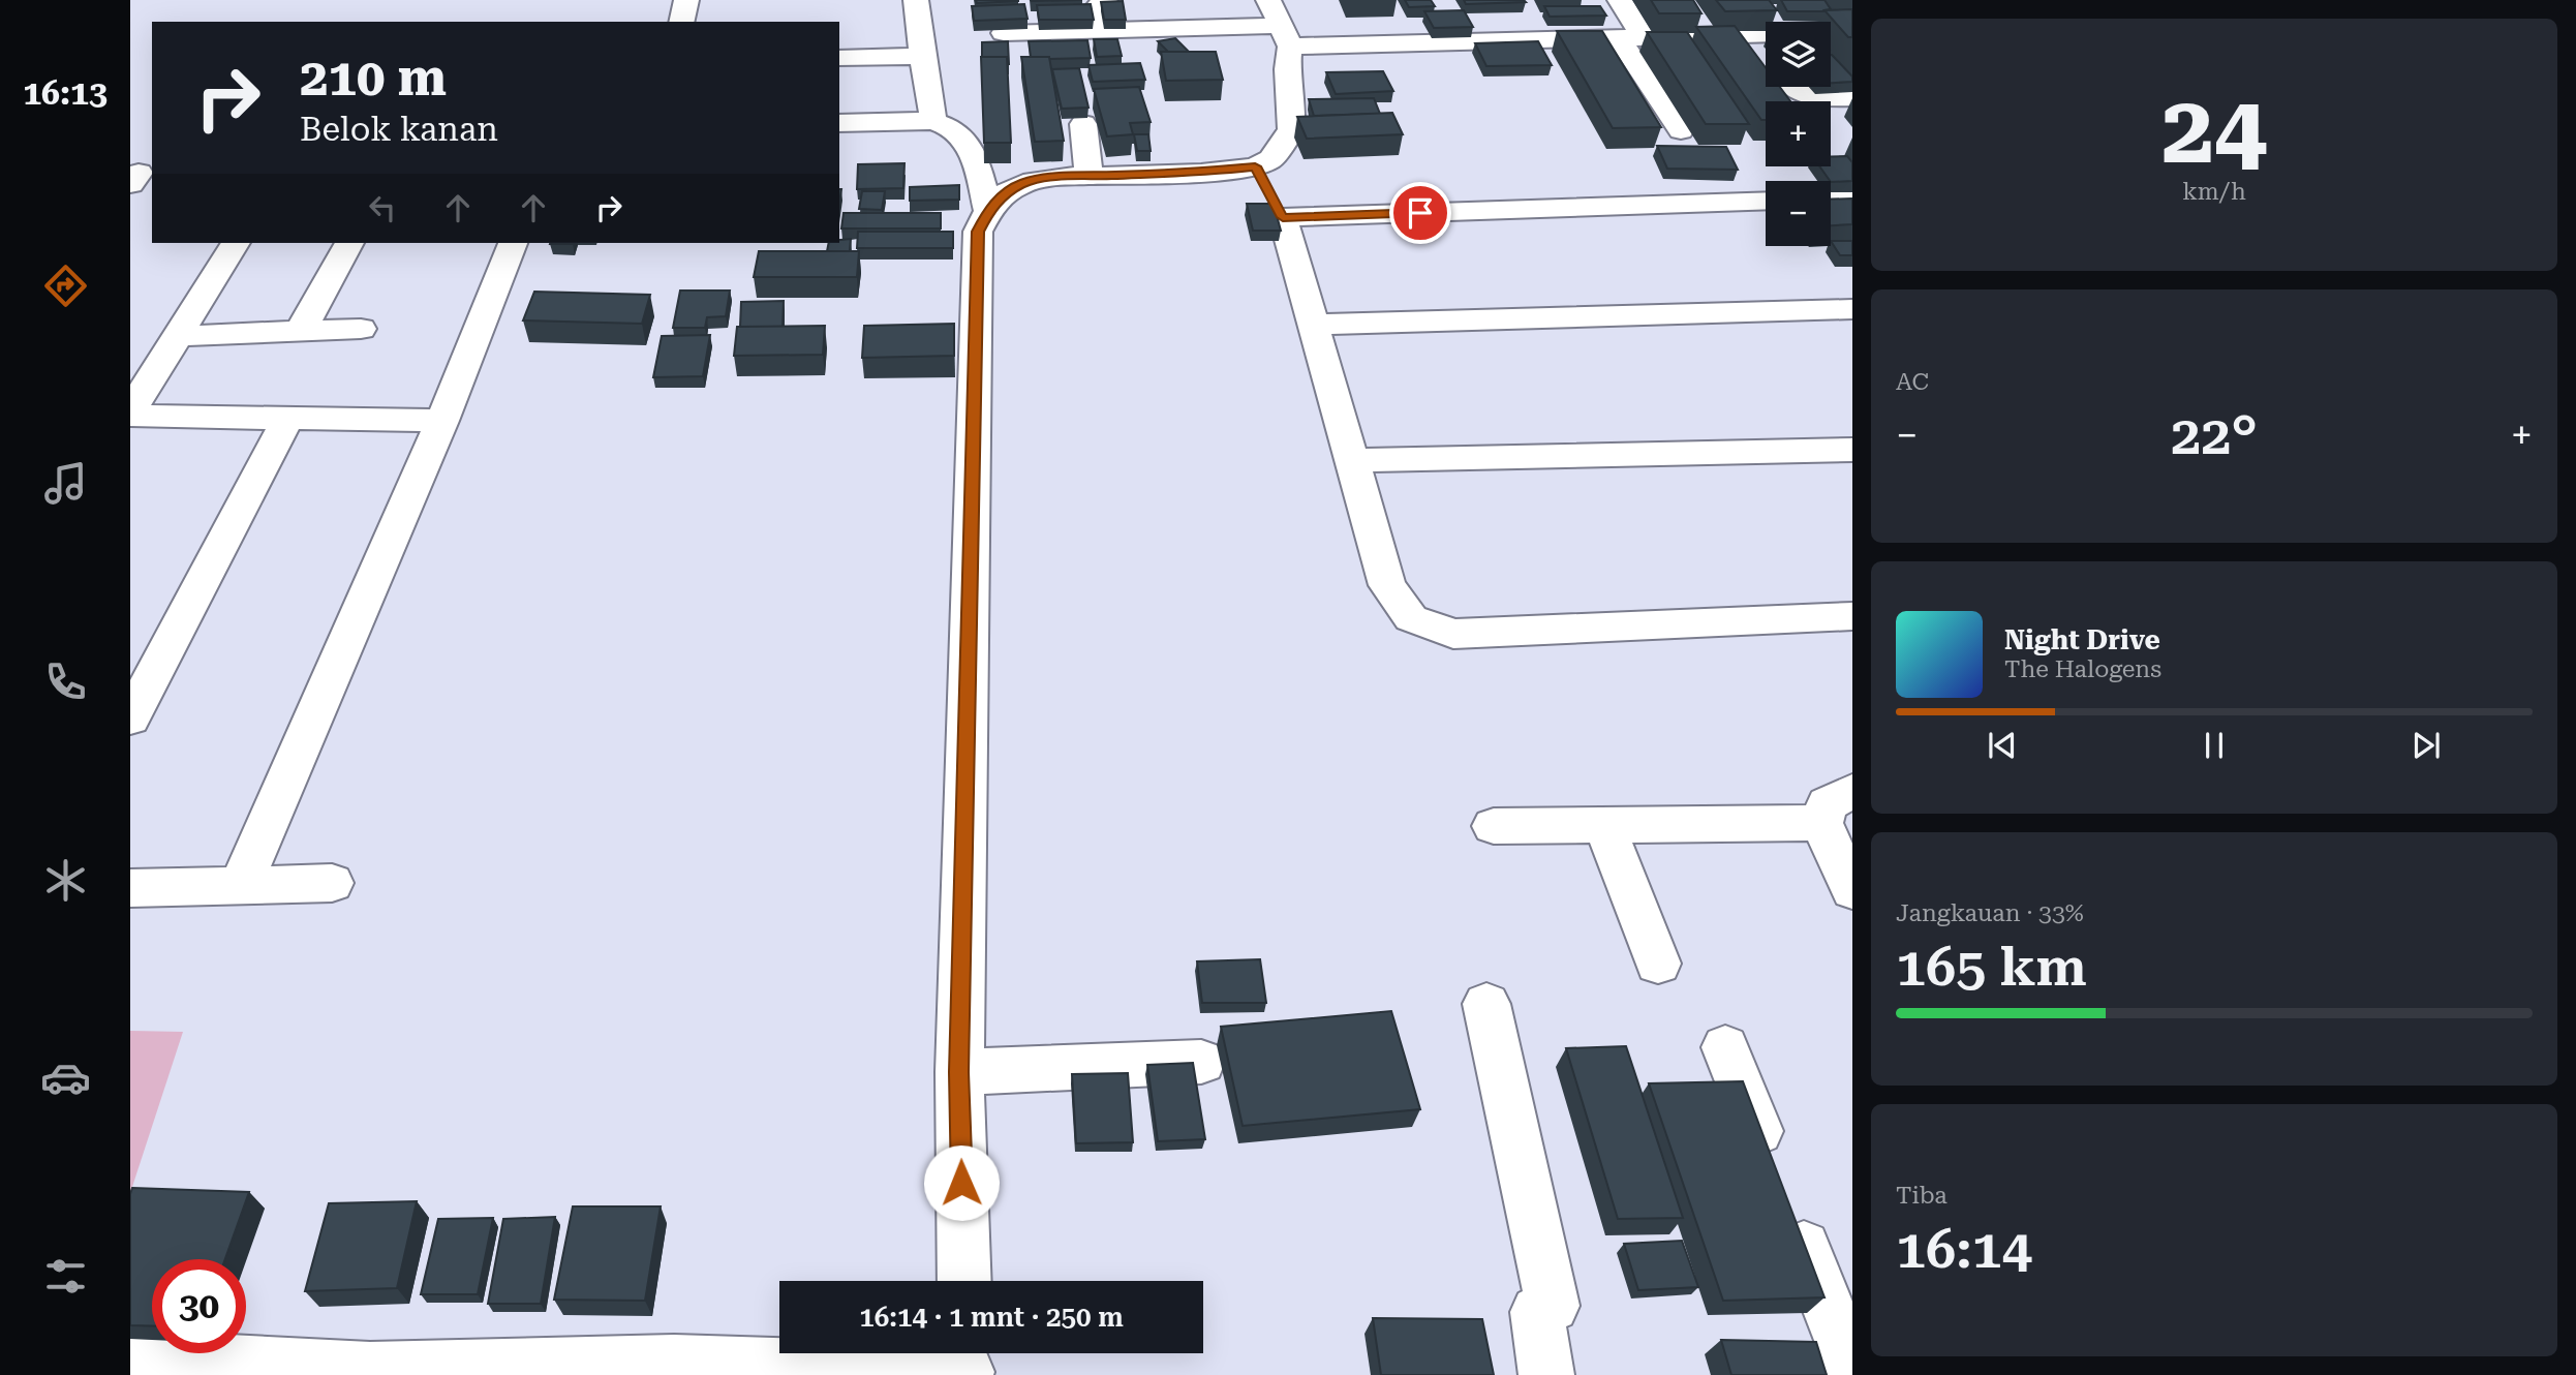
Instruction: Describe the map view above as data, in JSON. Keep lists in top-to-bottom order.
{
  "page": {
    "tabs": "16:13",
    "tile": [
      ["24", "km/h"],
      "AC",
      ["Jangkauan · 33%", "165 km"],
      ["Tiba", "16:14"]
    ],
    "map_buttons": ["+", "−"],
    "turn": ["210 m", "Belok kanan"],
    "heat": ["−", "22°", "+"],
    "song": ["Night Drive", "The Halogens"],
    "limit": "30",
    "trip": "16:14 · 1 mnt · 250 m"
  }
}
